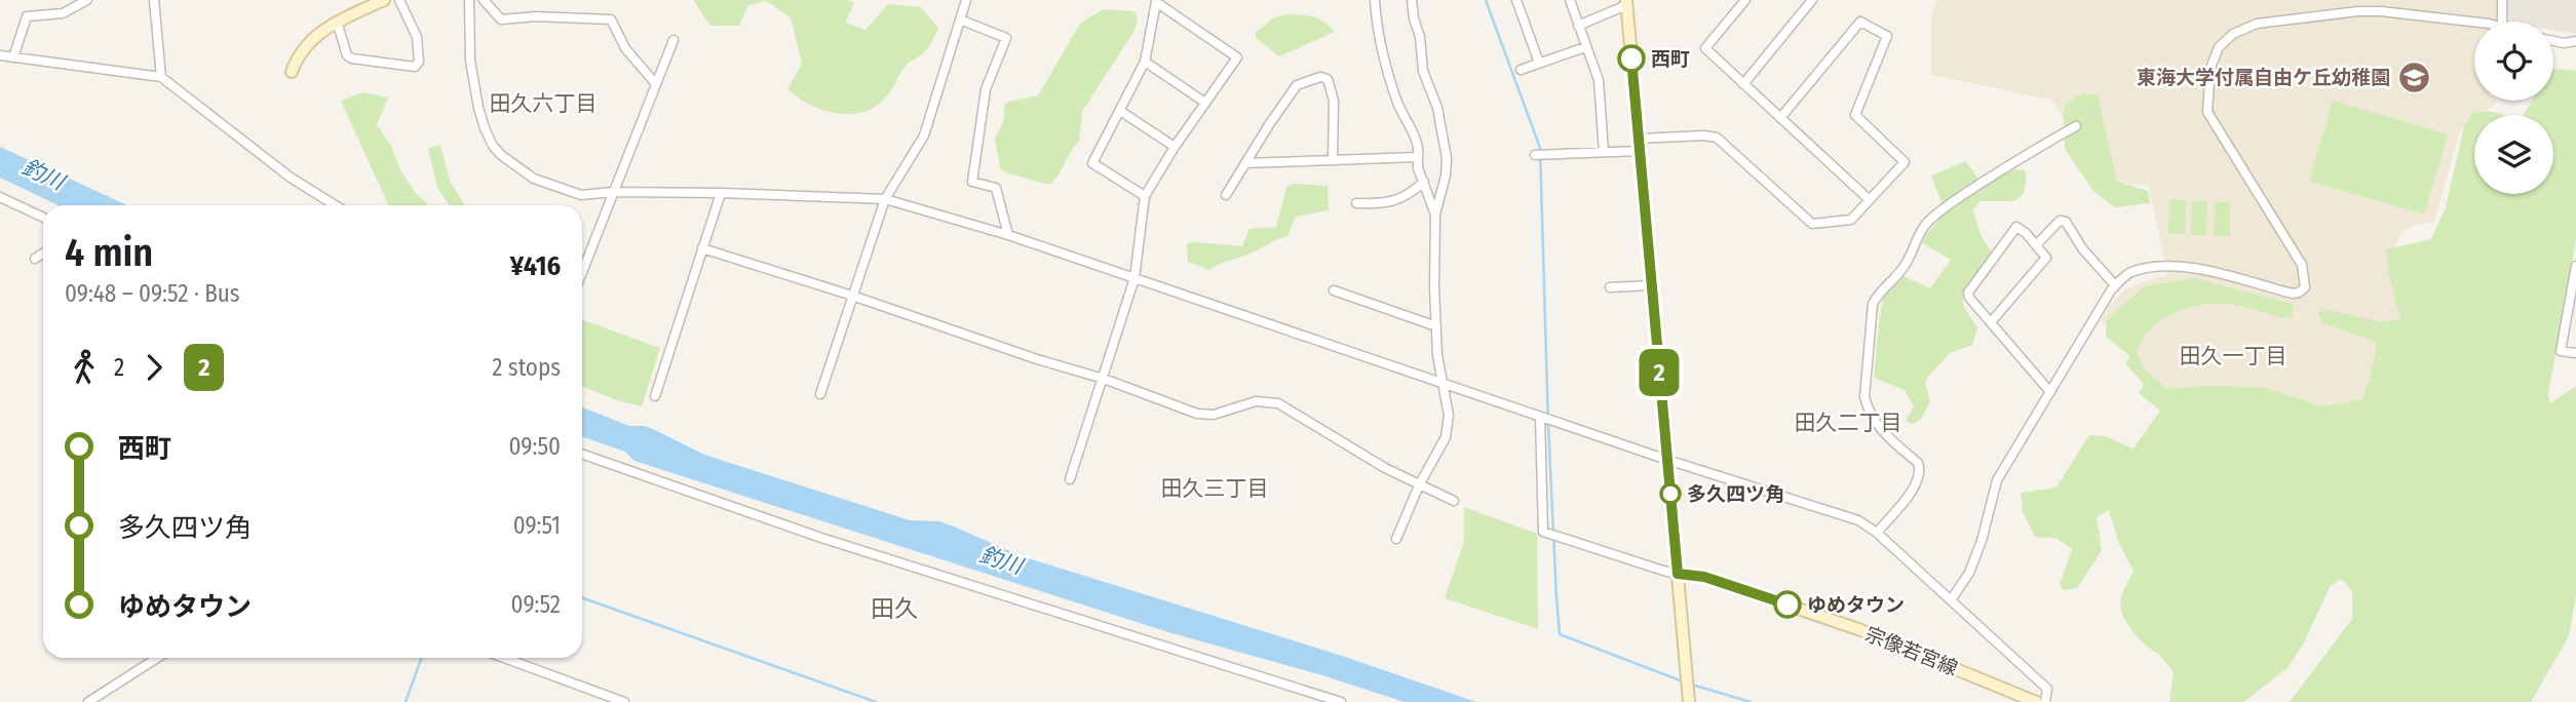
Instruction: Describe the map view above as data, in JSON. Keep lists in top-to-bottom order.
{
  "streets": {
    "main road": ["宗像若宮線"]
  },
  "districts": [
    "田久六丁目",
    "田久一丁目",
    "田久二丁目",
    "田久三丁目",
    "田久"
  ],
  "water": ["釣川"],
  "places": {
    "other": ["西町", "多久四ツ角", "ゆめタウン"],
    "school or university": ["東海大学付属自由ケ丘幼稚園"]
  },
  "lines": ["bus line 2"],
  "page": {
    "on_map": "2",
    "heading": ["4 min", "09:48 – 09:52 · Bus", "¥416"],
    "legs": ["2", "2", "2 stops"],
    "list": [
      {
        "name": "西町",
        "value": "09:50"
      },
      {
        "name": "多久四ツ角",
        "value": "09:51"
      },
      {
        "name": "ゆめタウン",
        "value": "09:52"
      }
    ]
  }
}
